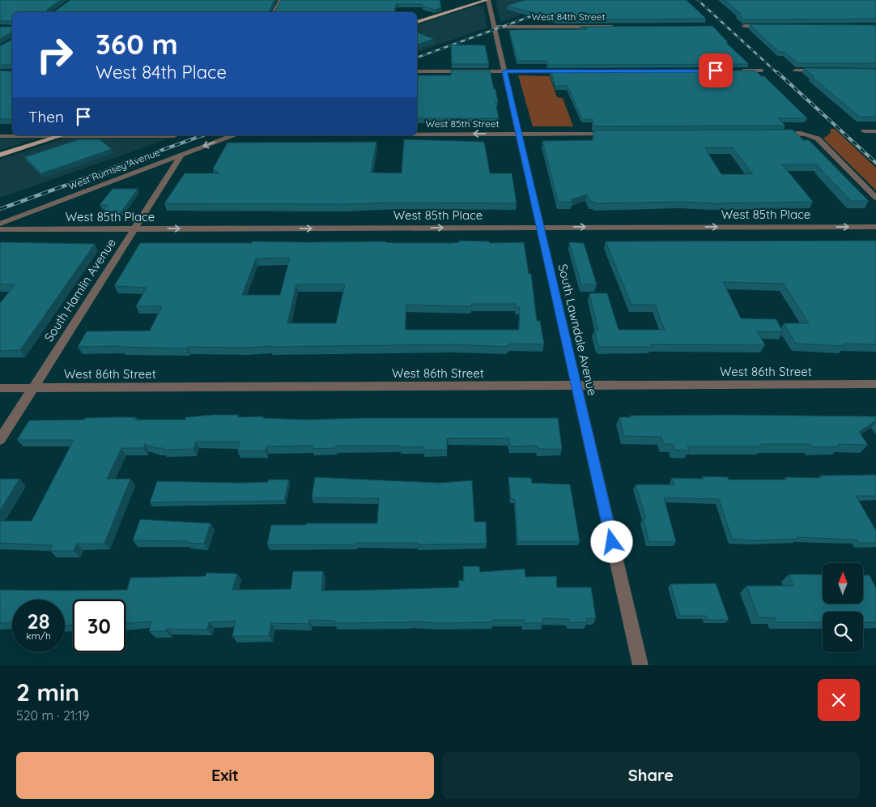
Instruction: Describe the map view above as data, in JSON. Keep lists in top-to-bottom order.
{
  "streets": {
    "street": [
      "West 84th Street",
      "West 85th Street",
      "West Rumsey Avenue",
      "West 85th Place",
      "South Hamlin Avenue",
      "South Lawndale Avenue",
      "West 86th Street"
    ]
  },
  "crossings": [
    ["West 84th Street", "South Lawndale Avenue"],
    ["West 85th Street", "South Lawndale Avenue"],
    ["West Rumsey Avenue", "South Hamlin Avenue"],
    ["West 85th Place", "South Hamlin Avenue"],
    ["West 85th Place", "South Lawndale Avenue"],
    ["South Hamlin Avenue", "West 86th Street"],
    ["South Lawndale Avenue", "West 86th Street"]
  ],
  "one_way": ["West 85th Place"],
  "north": "top",
  "page": {
    "turn": ["360 m", "West 84th Place"],
    "then": "Then",
    "speed": "28 km/h",
    "limit": "30",
    "heading": ["2 min", "520 m · 21:19"],
    "buttons": ["Exit", "Share"]
  }
}
